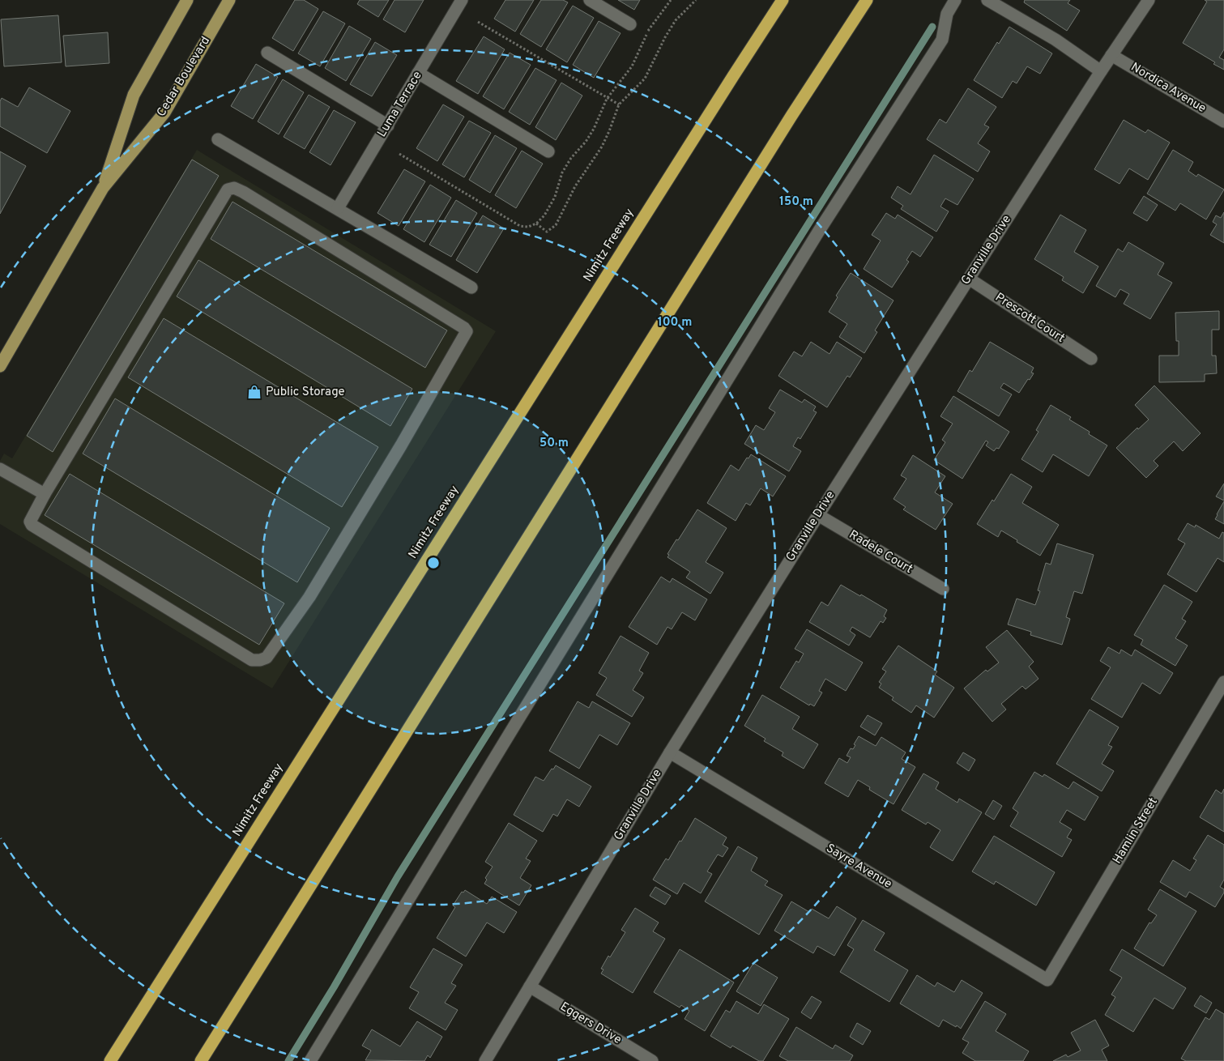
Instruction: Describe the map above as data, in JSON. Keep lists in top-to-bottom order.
{
  "streets": {
    "highway": ["Nimitz Freeway"],
    "main road": ["Cedar Boulevard"],
    "street": [
      "Nordica Avenue",
      "Luma Terrace",
      "Granville Drive",
      "Prescott Court",
      "Radele Court",
      "Hamlin Street",
      "Sayre Avenue",
      "Eggers Drive"
    ]
  },
  "crossings": [
    ["Nordica Avenue", "Granville Drive"],
    ["Granville Drive", "Prescott Court"],
    ["Granville Drive", "Radele Court"],
    ["Granville Drive", "Sayre Avenue"],
    ["Granville Drive", "Eggers Drive"],
    ["Hamlin Street", "Sayre Avenue"]
  ],
  "places": {
    "shop": ["Public Storage"]
  },
  "rings": ["150 m", "100 m", "50 m"]
}
